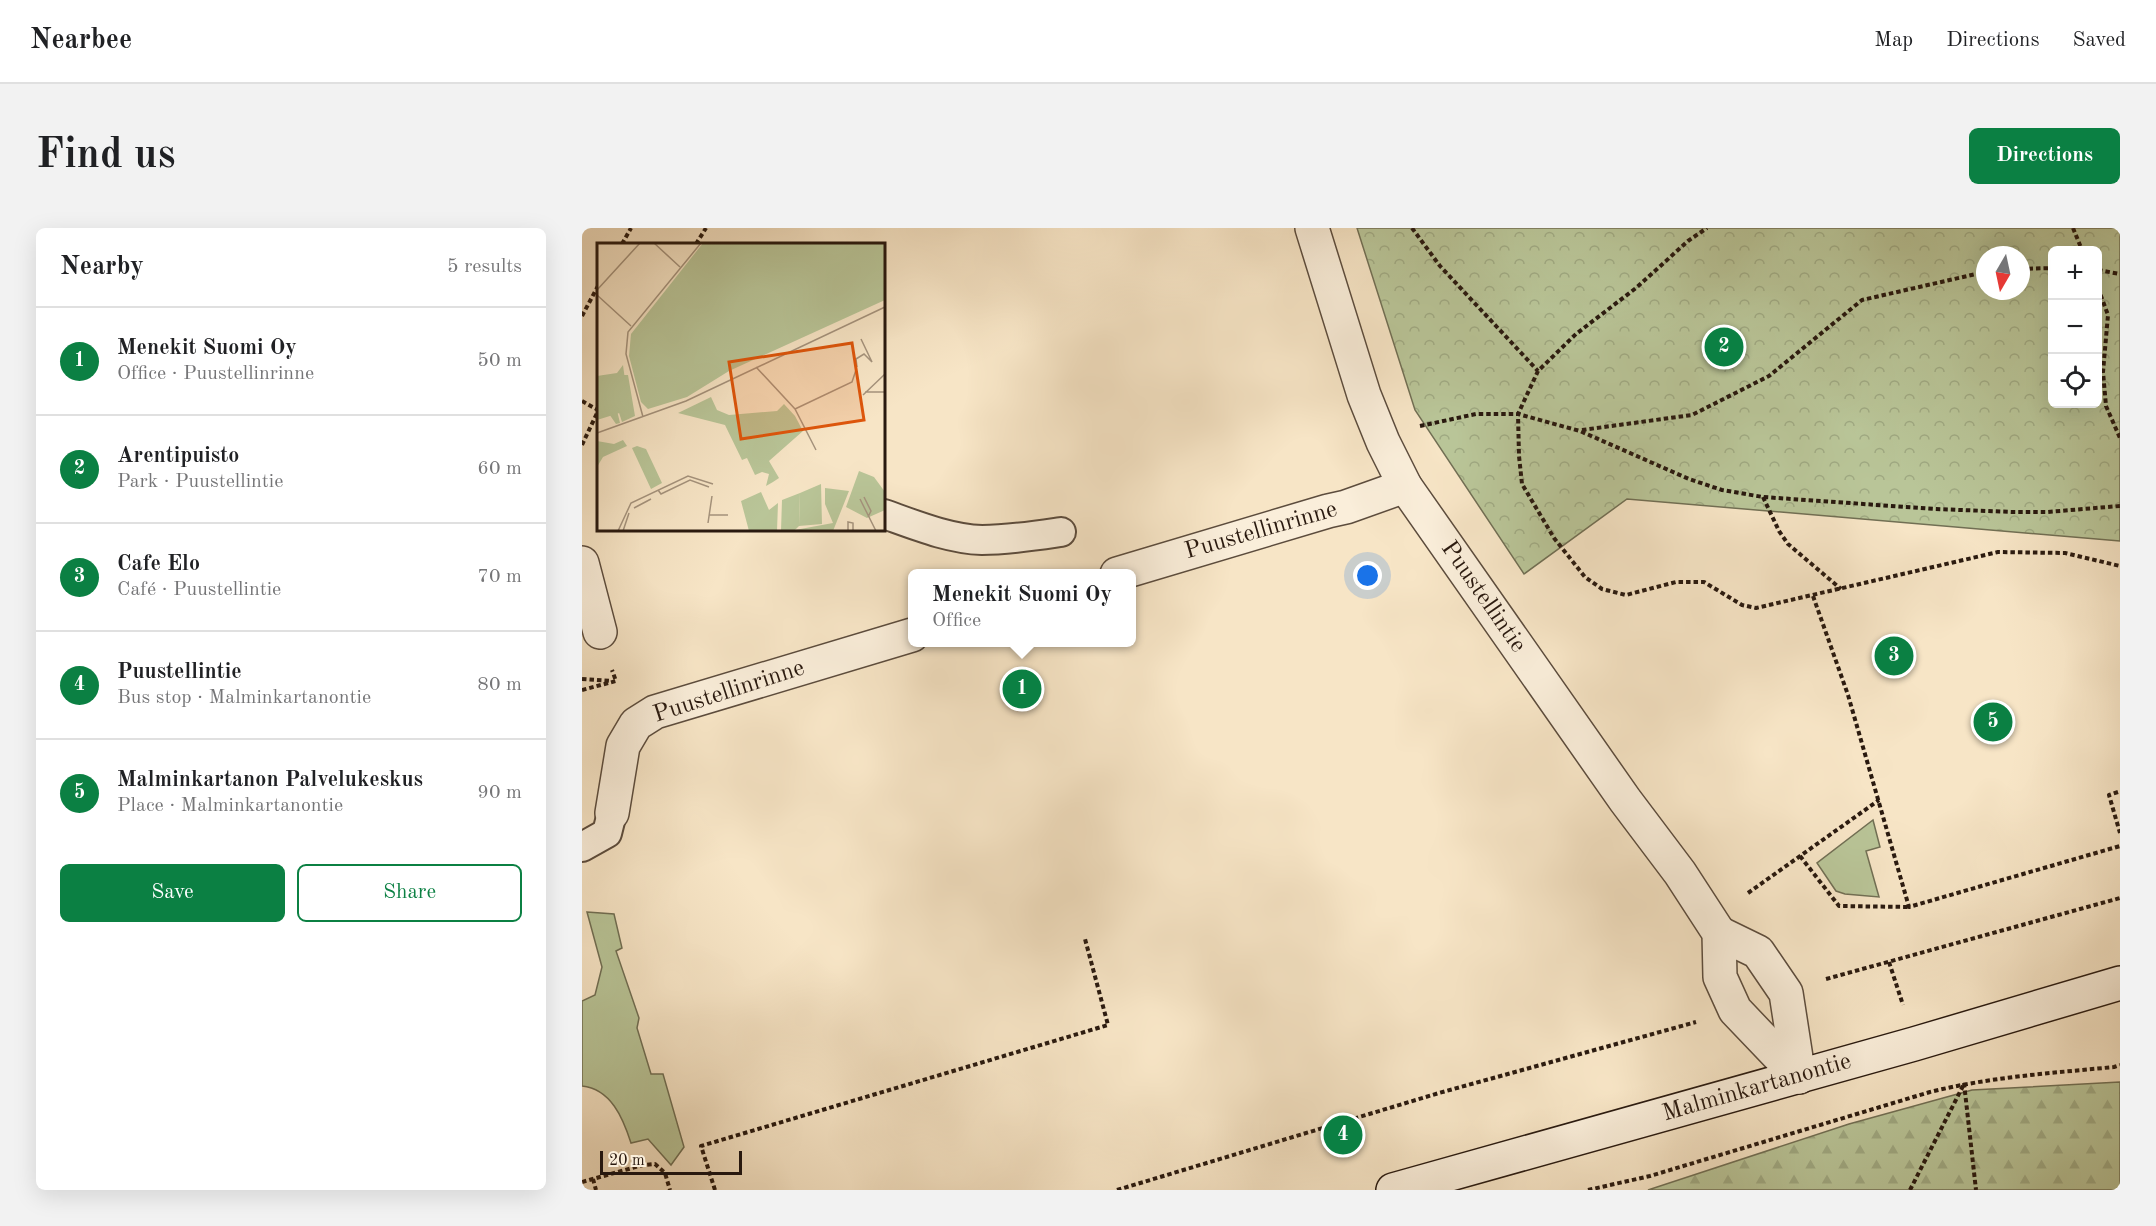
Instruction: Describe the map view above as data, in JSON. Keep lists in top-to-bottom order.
{
  "streets": {
    "street": ["Puustellinrinne", "Puustellintie", "Malminkartanontie"]
  },
  "crossings": [
    ["Puustellinrinne", "Puustellintie"]
  ],
  "scale_bar": "20 m",
  "north": "bottom",
  "page": {
    "header": "Nearbee",
    "nav": ["Map", "Directions", "Saved"],
    "buttons": [
      "Directions",
      ["Save", "Share"]
    ],
    "title": "Find us",
    "heading": ["Nearby", "5 results"],
    "map_buttons": ["+", "−"],
    "list": [
      {
        "mark": "1",
        "name": "Menekit Suomi Oy",
        "note": "Office · Puustellinrinne",
        "value": "50 m"
      },
      {
        "mark": "2",
        "name": "Arentipuisto",
        "note": "Park · Puustellintie",
        "value": "60 m"
      },
      {
        "mark": "3",
        "name": "Cafe Elo",
        "note": "Café · Puustellintie",
        "value": "70 m"
      },
      {
        "mark": "4",
        "name": "Puustellintie",
        "note": "Bus stop · Malminkartanontie",
        "value": "80 m"
      },
      {
        "mark": "5",
        "name": "Malminkartanon Palvelukeskus",
        "note": "Place · Malminkartanontie",
        "value": "90 m"
      }
    ],
    "pins": [
      "2",
      "3",
      "1",
      "5",
      "4"
    ],
    "popup": ["Menekit Suomi Oy", "Office"],
    "scale": "20 m"
  }
}
